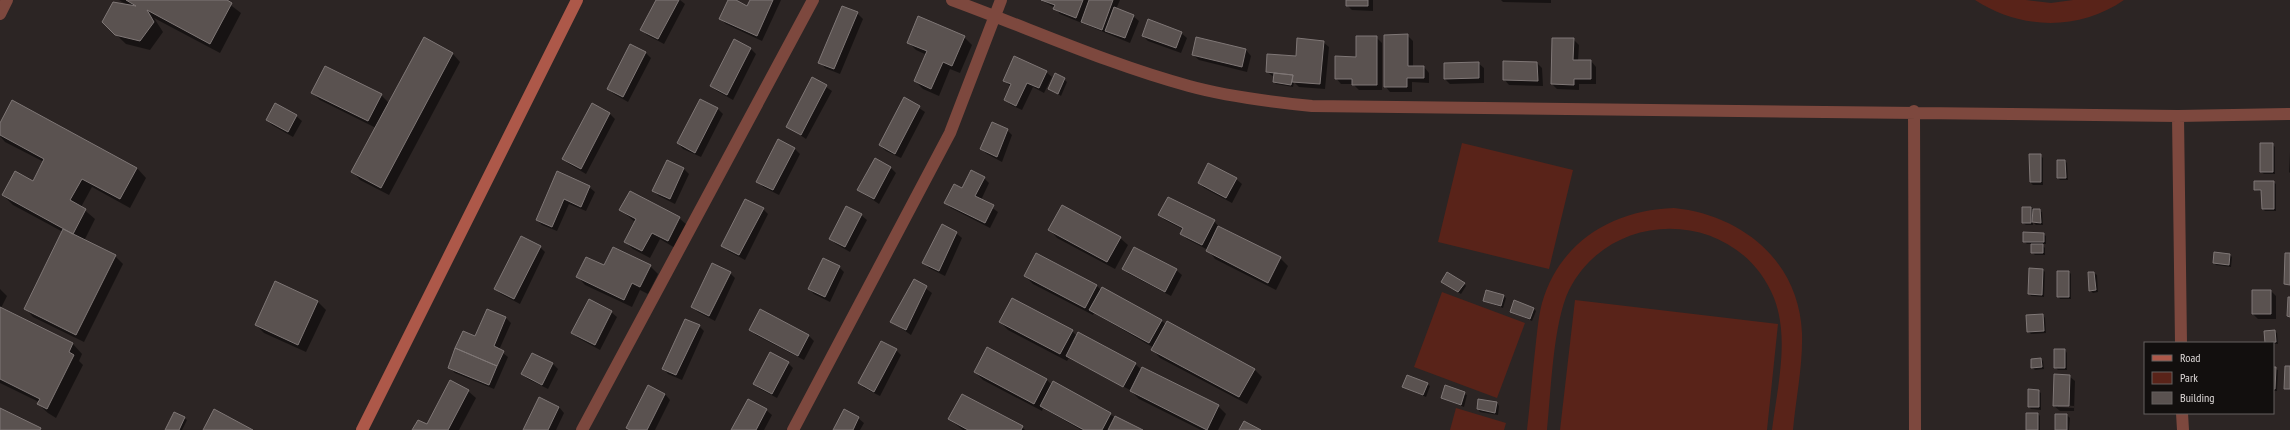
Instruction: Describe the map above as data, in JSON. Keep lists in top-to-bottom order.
{
  "legend": ["Road", "Park", "Building"]
}
